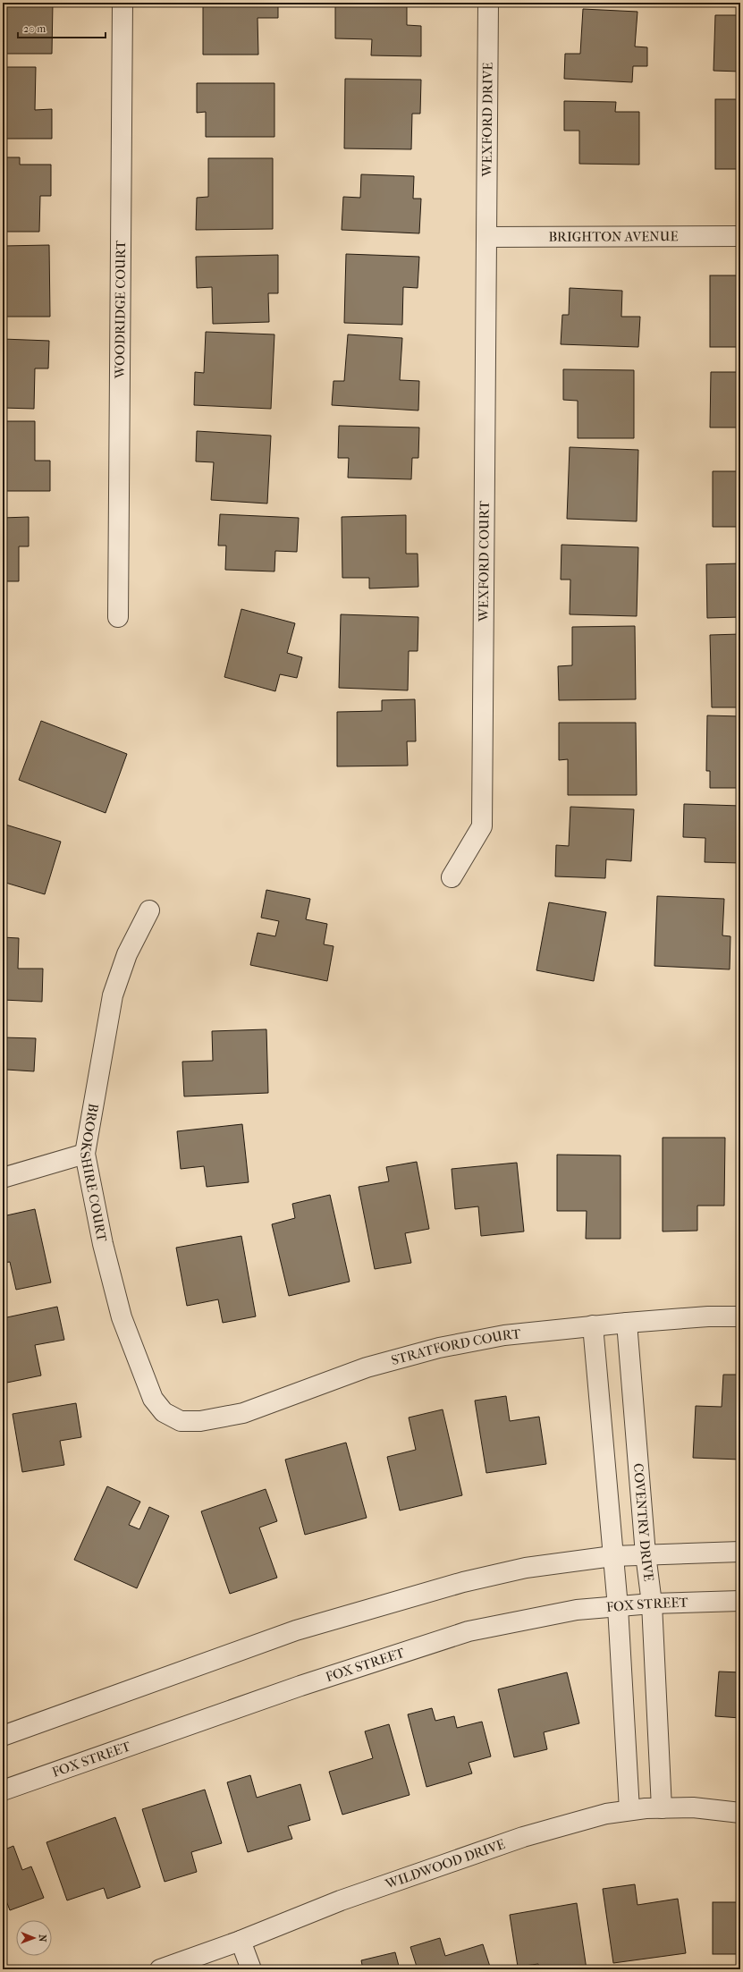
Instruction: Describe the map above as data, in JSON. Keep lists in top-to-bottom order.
{
  "streets": {
    "street": [
      "WEXFORD DRIVE",
      "BRIGHTON AVENUE",
      "WOODRIDGE COURT",
      "WEXFORD COURT",
      "BROOKSHIRE COURT",
      "STRATFORD COURT",
      "COVENTRY DRIVE",
      "FOX STREET",
      "WILDWOOD DRIVE"
    ]
  },
  "crossings": [
    ["WEXFORD DRIVE", "BRIGHTON AVENUE"],
    ["WEXFORD DRIVE", "WEXFORD COURT"],
    ["BRIGHTON AVENUE", "WEXFORD COURT"],
    ["BROOKSHIRE COURT", "STRATFORD COURT"],
    ["STRATFORD COURT", "COVENTRY DRIVE"],
    ["COVENTRY DRIVE", "FOX STREET"],
    ["COVENTRY DRIVE", "WILDWOOD DRIVE"]
  ],
  "scale_bar": "20 m",
  "north": "right"
}
